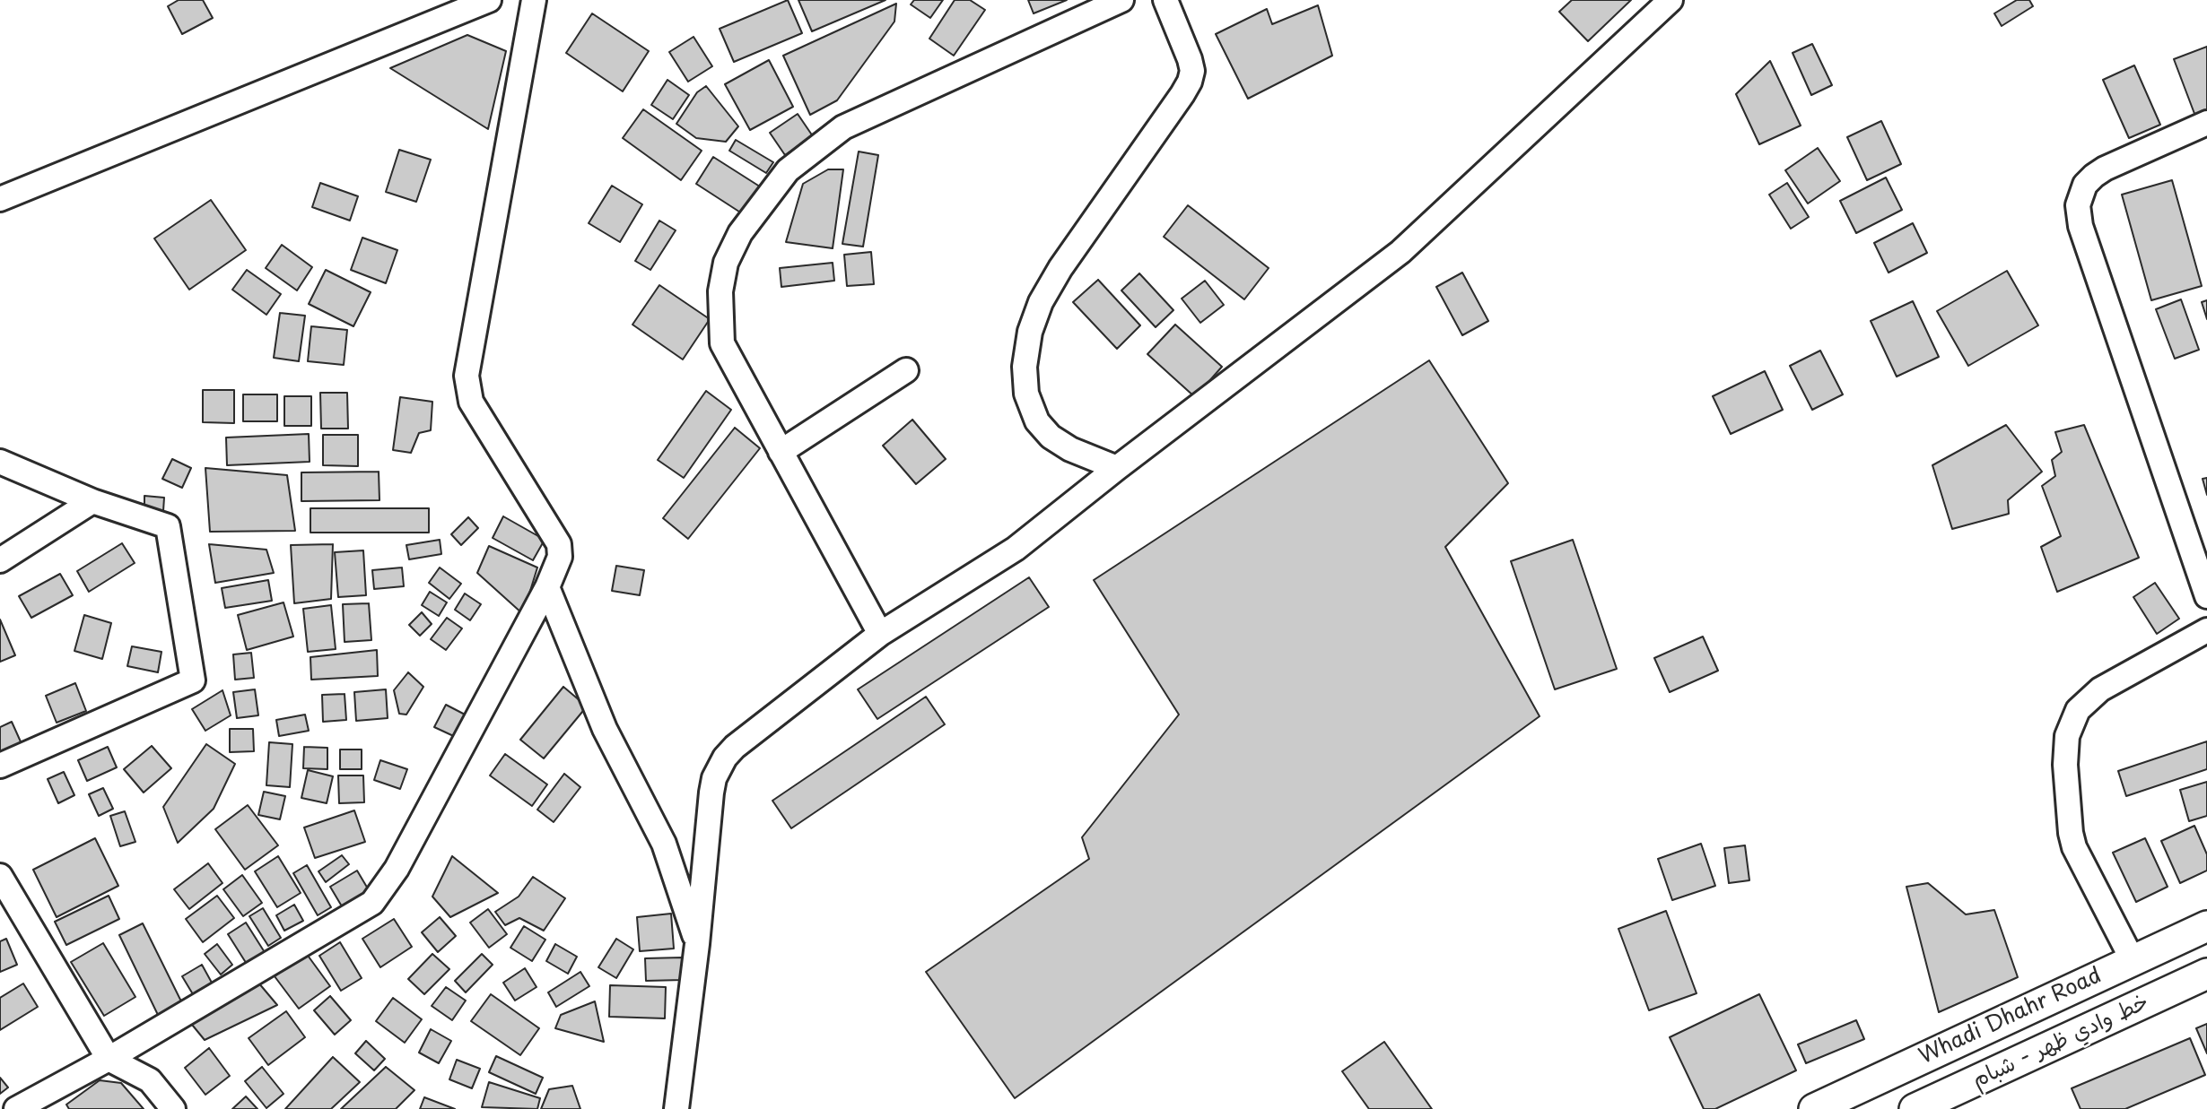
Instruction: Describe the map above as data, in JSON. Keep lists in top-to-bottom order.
{
  "streets": {
    "main road": ["Whadi Dhahr Road", "خط وادي ظهر - شبام"]
  }
}
